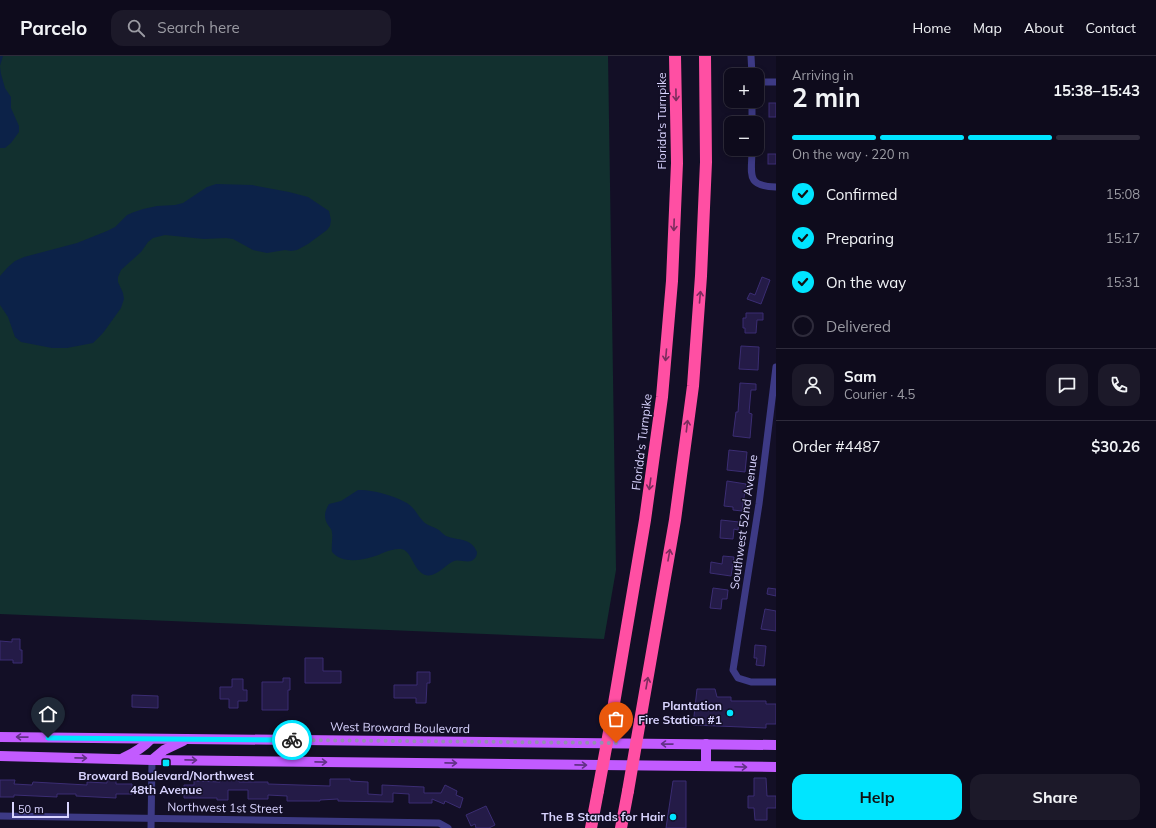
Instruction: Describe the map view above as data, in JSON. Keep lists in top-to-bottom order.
{
  "streets": {
    "highway": ["Florida's Turnpike"],
    "main road": ["West Broward Boulevard"],
    "street": ["Southwest 52nd Avenue", "Northwest 1st Street"]
  },
  "places": {
    "other": ["Plantation Fire Station #1", "The B Stands for Hair"],
    "transit": ["Broward Boulevard/Northwest 48th Avenue"]
  },
  "scale_bar": "50 m",
  "page": {
    "header": "Parcelo",
    "search": "Search here",
    "nav": [
      "Home",
      "Map",
      "About",
      "Contact"
    ],
    "heading": ["2 min", "Arriving in", "15:38–15:43"],
    "panel": [
      "Sam",
      "Courier · 4.5",
      "Order #4487",
      "$30.26"
    ],
    "map_buttons": ["+", "−"],
    "bar": "On the way · 220 m",
    "list": [
      ["Confirmed", "15:08"],
      ["Preparing", "15:17"],
      ["On the way", "15:31"],
      "Delivered"
    ],
    "buttons": ["Help", "Share"],
    "scale": "50 m"
  }
}
